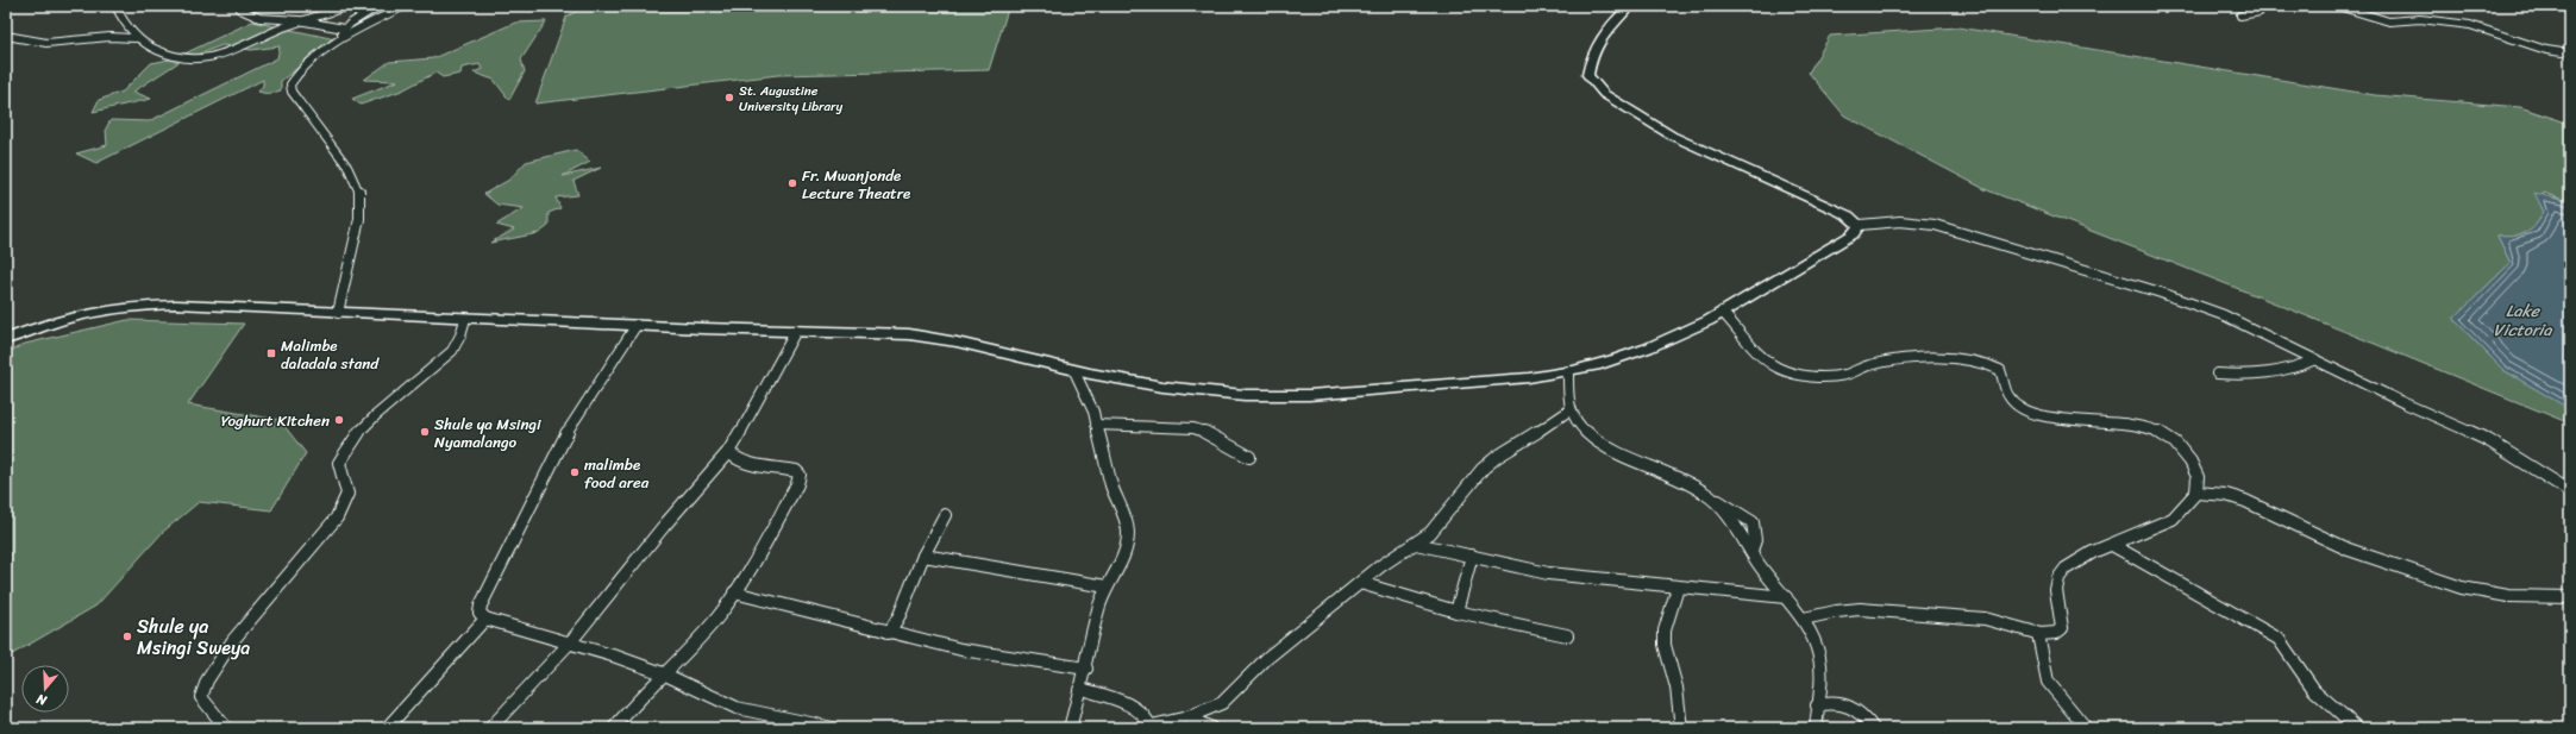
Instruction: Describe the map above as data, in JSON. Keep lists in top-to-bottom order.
{
  "water": ["Lake Victoria"],
  "places": {
    "other": [
      "St. Augustine University Library",
      "Fr. Mwanjonde Lecture Theatre",
      "Yoghurt Kitchen",
      "Shule ya Msingi Nyamalango",
      "malimbe food area",
      "Shule ya Msingi Sweya"
    ],
    "transit": ["Malimbe daladala stand"]
  },
  "north": "bottom"
}
